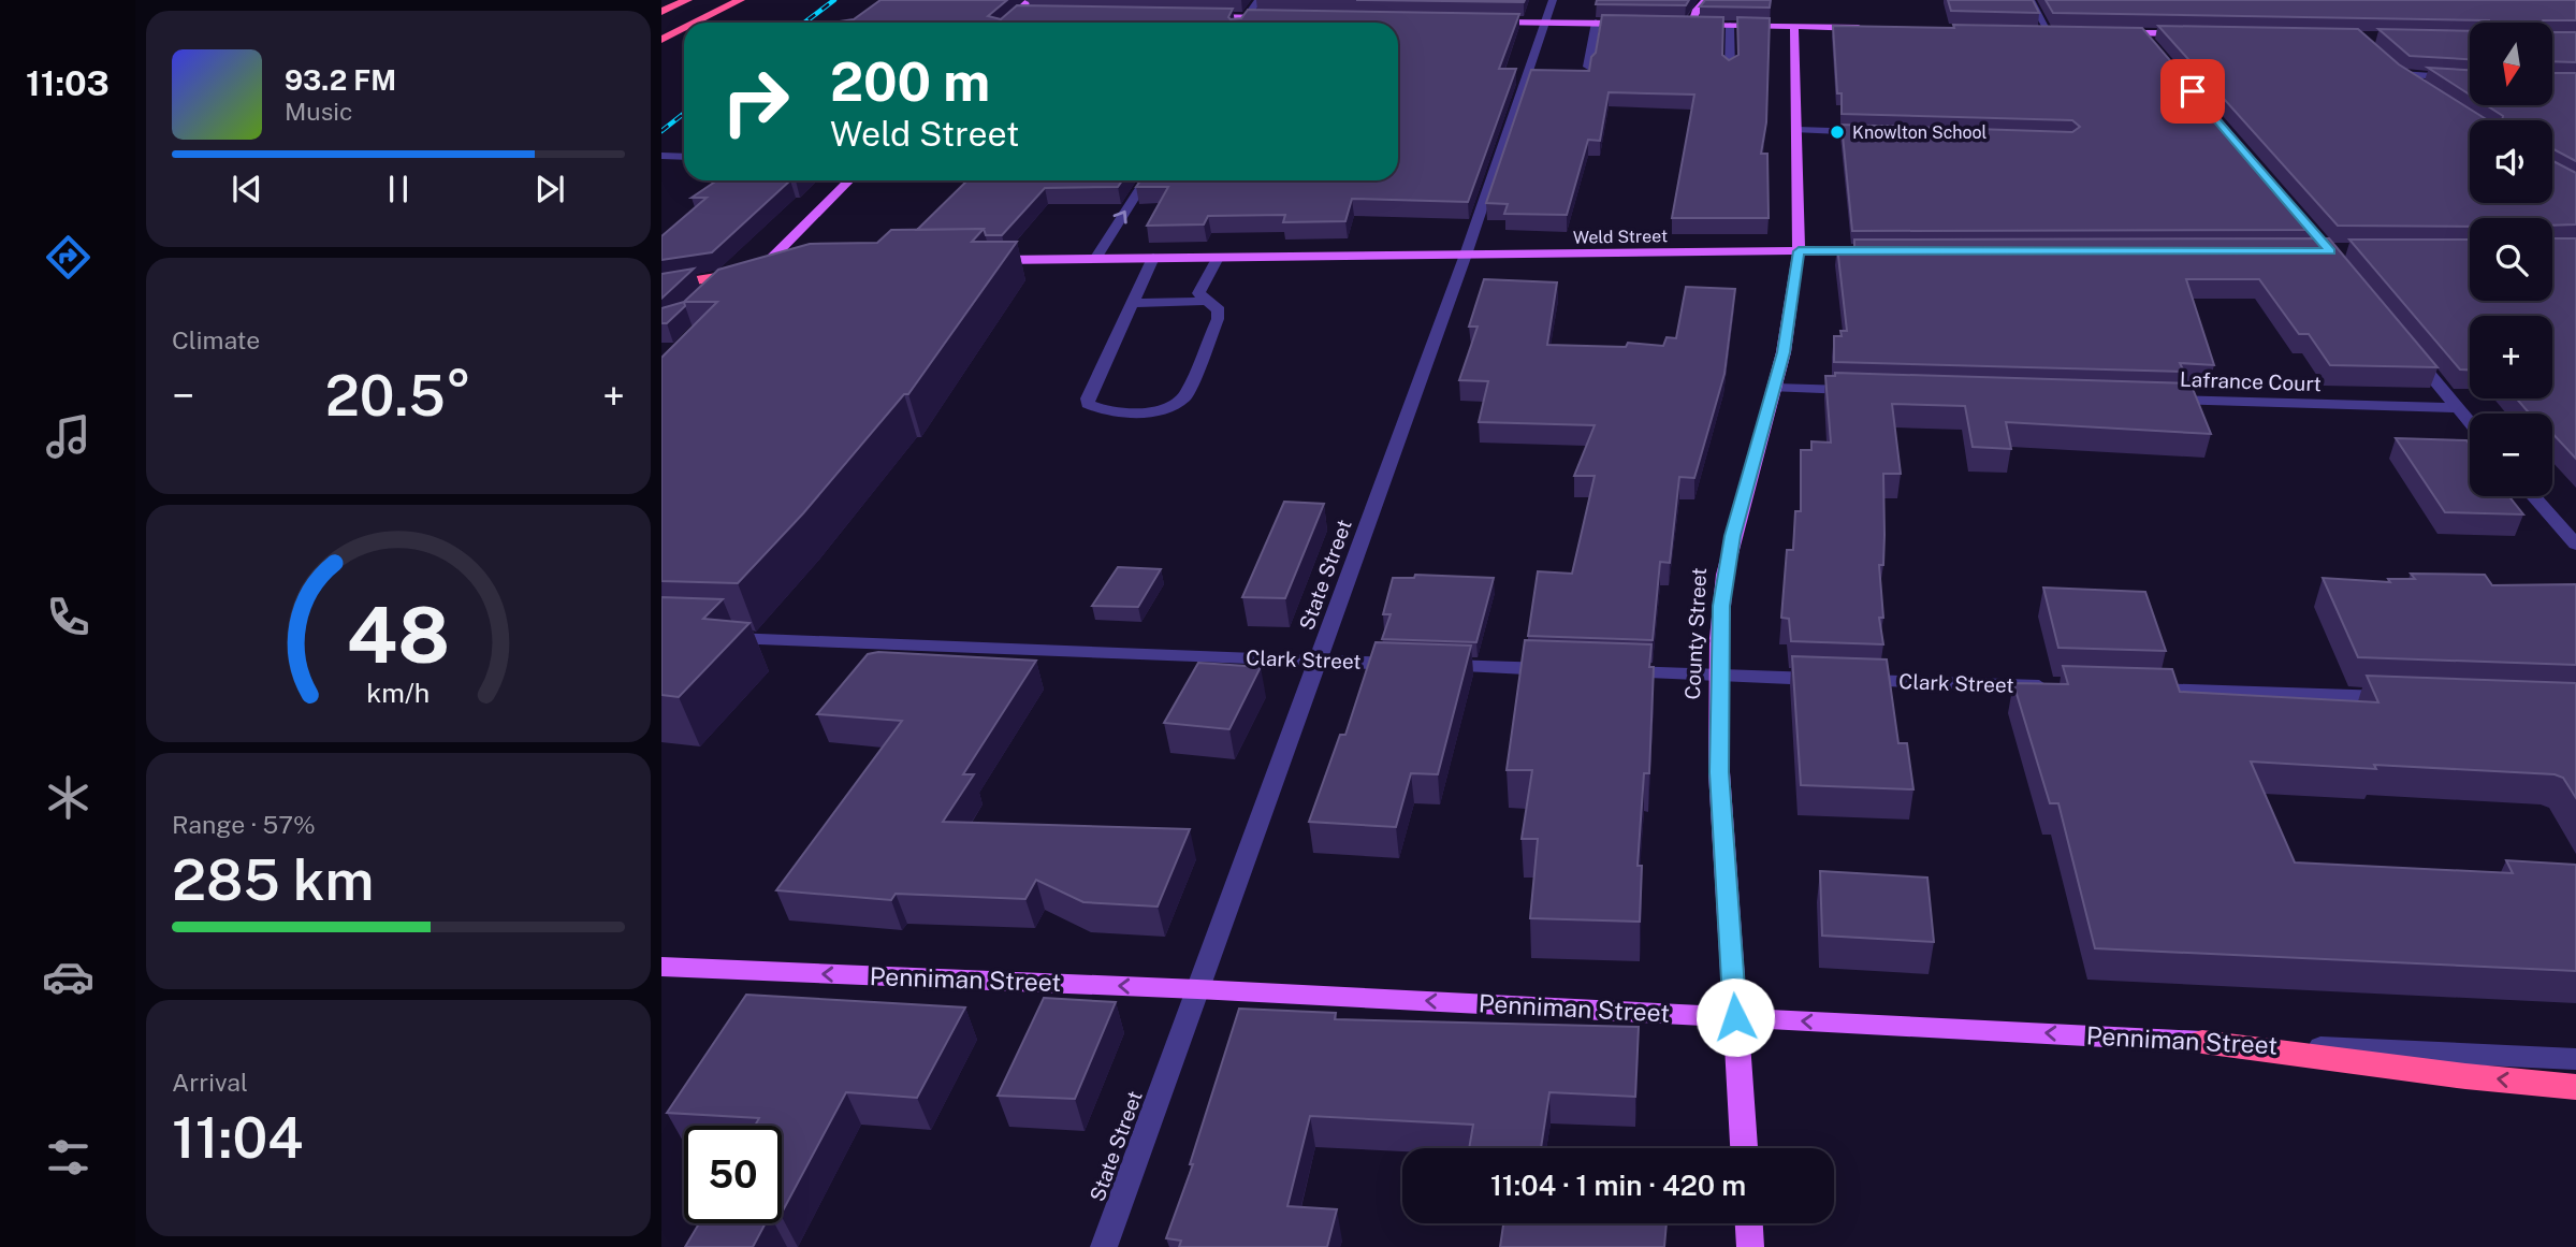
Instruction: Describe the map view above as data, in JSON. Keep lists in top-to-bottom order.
{
  "streets": {
    "main road": ["Weld Street", "County Street", "Penniman Street"],
    "street": ["Lafrance Court", "State Street", "Clark Street"]
  },
  "crossings": [
    ["Weld Street", "State Street"],
    ["Weld Street", "County Street"],
    ["State Street", "Clark Street"],
    ["State Street", "Penniman Street"],
    ["County Street", "Clark Street"],
    ["County Street", "Penniman Street"]
  ],
  "one_way": ["Penniman Street"],
  "places": ["Knowlton School"],
  "north": "bottom",
  "page": {
    "tabs": "11:03",
    "map_buttons": ["+", "−"],
    "turn": ["200 m", "Weld Street"],
    "song": ["93.2 FM", "Music"],
    "tile": [
      "Climate",
      ["Range · 57%", "285 km"],
      ["Arrival", "11:04"]
    ],
    "heat": ["−", "20.5°", "+"],
    "limit": "50",
    "trip": "11:04 · 1 min · 420 m",
    "gauge": ["48", "km/h"]
  }
}
